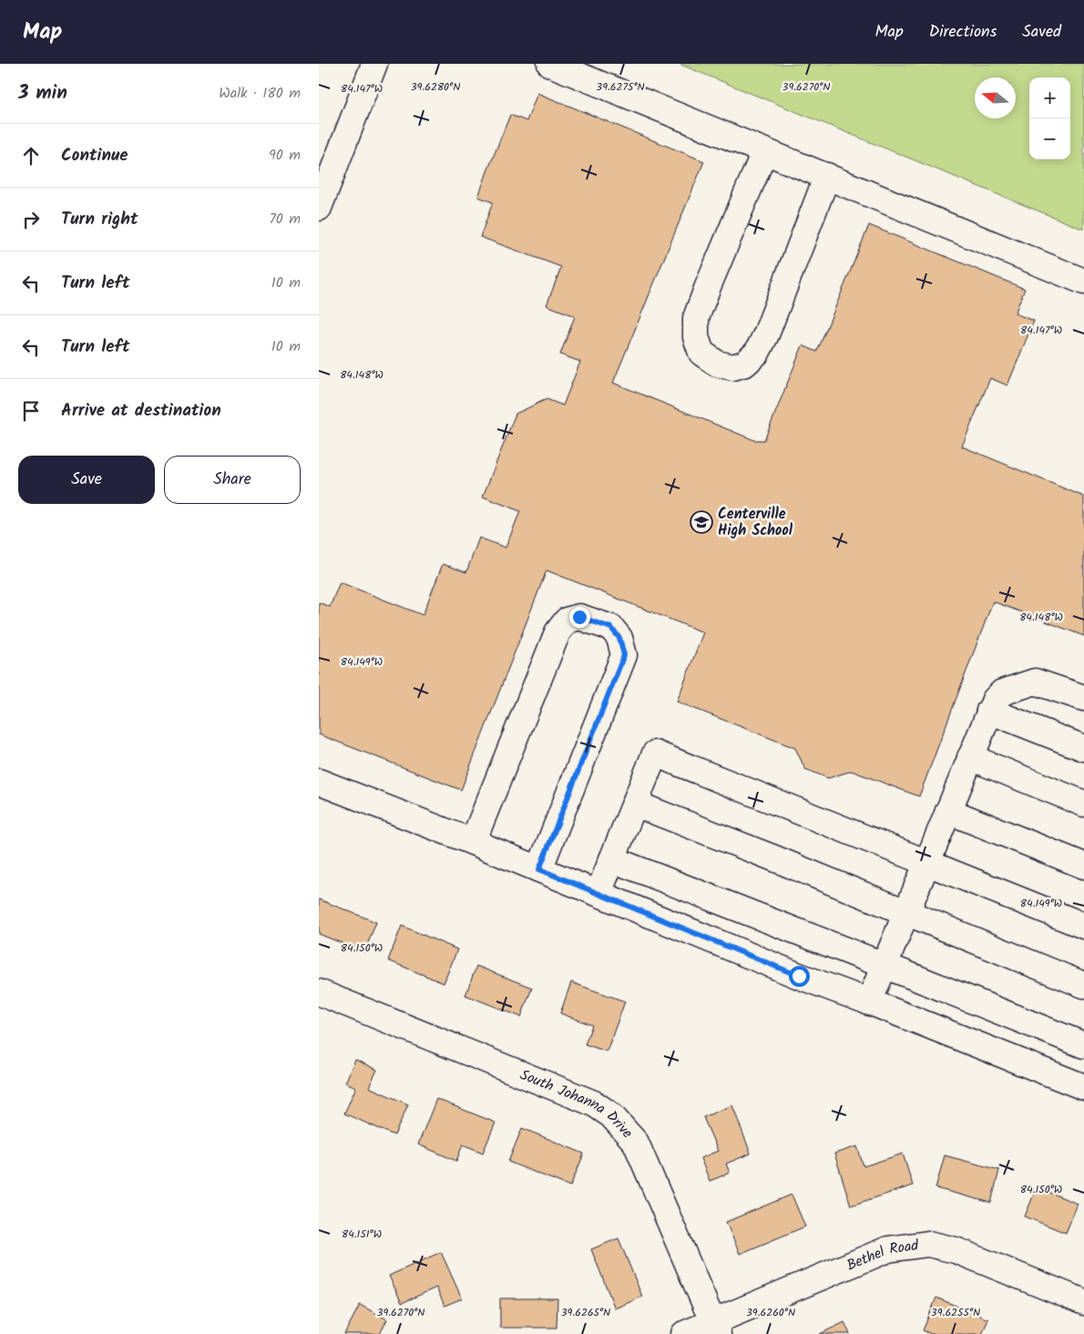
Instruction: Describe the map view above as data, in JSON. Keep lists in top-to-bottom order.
{
  "streets": {
    "street": ["South Johanna Drive", "Bethel Road"]
  },
  "crossings": [
    ["South Johanna Drive", "Bethel Road"]
  ],
  "places": {
    "school or university": ["Centerville High School"]
  },
  "north": "left",
  "page": {
    "header": "Map",
    "nav": ["Map", "Directions", "Saved"],
    "heading": ["3 min", "Walk · 180 m"],
    "map_buttons": ["+", "−"],
    "list": [
      ["Continue", "90 m"],
      ["Turn right", "70 m"],
      ["Turn left", "10 m"],
      ["Turn left", "10 m"],
      "Arrive at destination"
    ],
    "buttons": ["Save", "Share"]
  },
  "coordinates": [
    "39.6280°N",
    "39.6275°N",
    "39.6270°N",
    "84.147°W",
    "84.148°W",
    "84.149°W",
    "84.150°W",
    "84.151°W",
    "39.6265°N",
    "39.6260°N",
    "39.6255°N"
  ]
}
